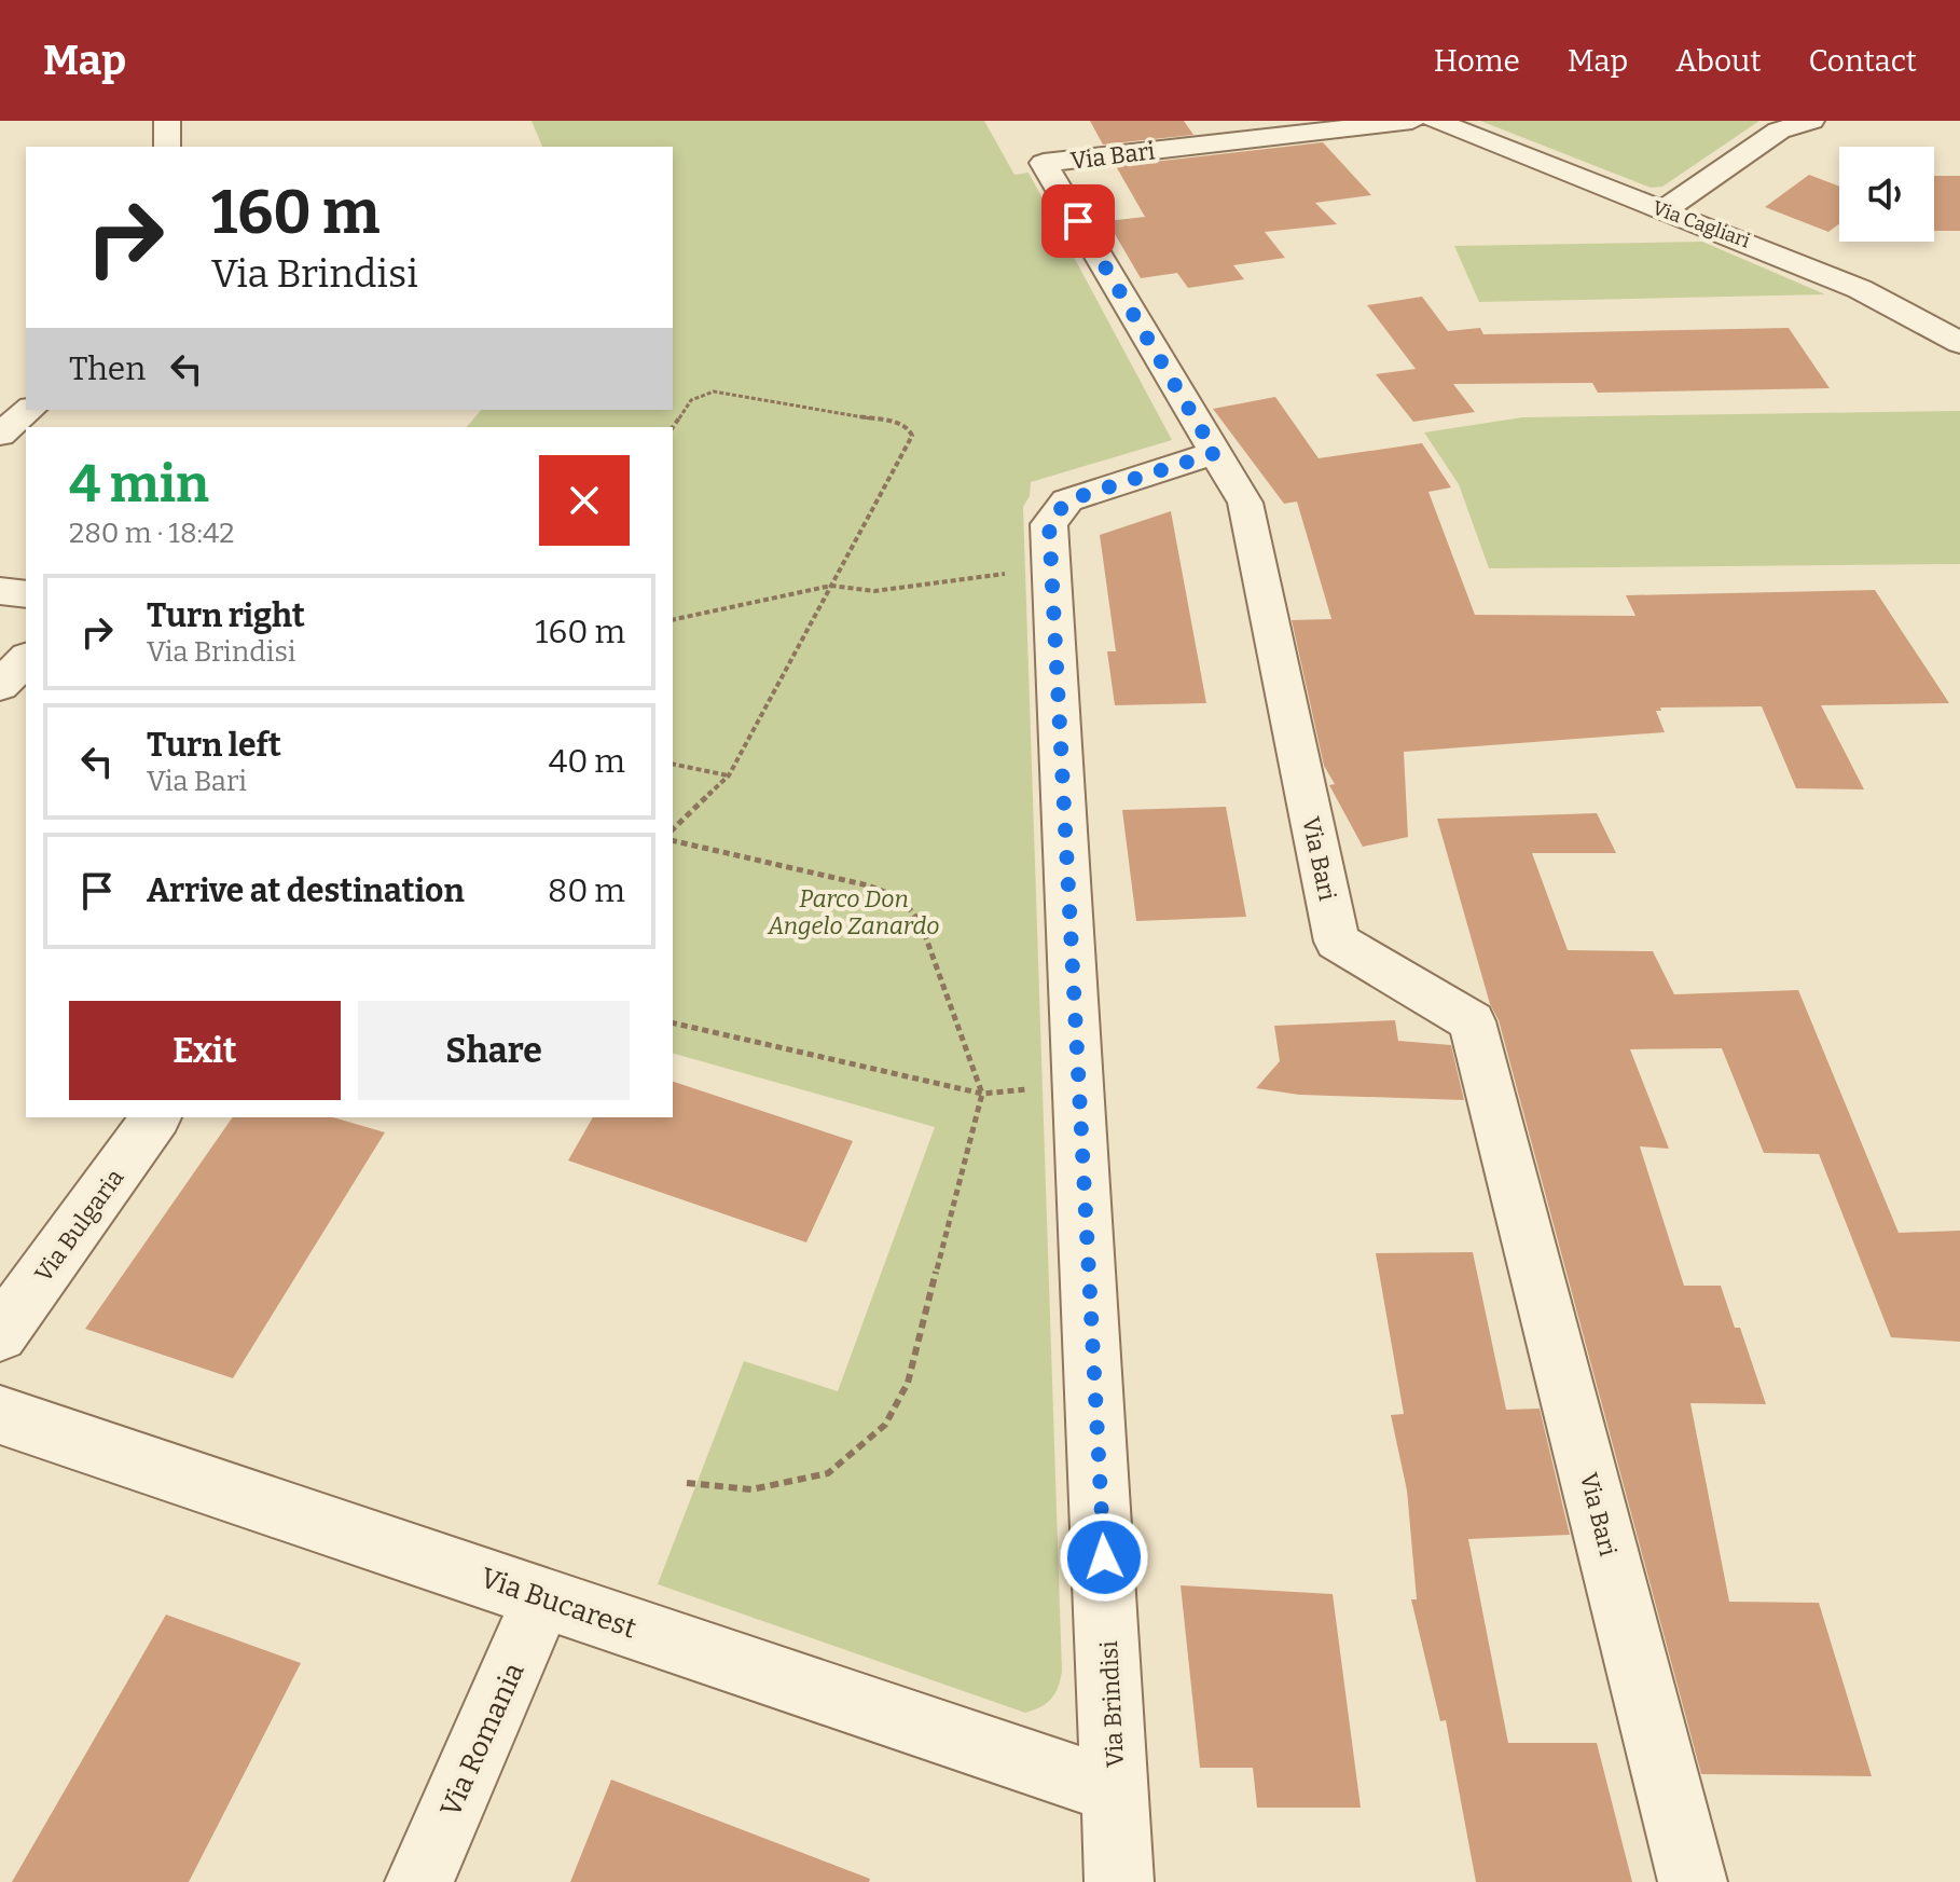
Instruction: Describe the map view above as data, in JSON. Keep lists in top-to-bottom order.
{
  "streets": {
    "street": [
      "Via Bari",
      "Via Cagliari",
      "Via Bulgaria",
      "Via Bucarest",
      "Via Brindisi",
      "Via Romania"
    ]
  },
  "crossings": [
    ["Via Bari", "Via Brindisi"],
    ["Via Bucarest", "Via Brindisi"],
    ["Via Bucarest", "Via Romania"]
  ],
  "parks": ["Parco Don Angelo Zanardo"],
  "page": {
    "header": "Map",
    "nav": [
      "Home",
      "Map",
      "About",
      "Contact"
    ],
    "turn": ["160 m", "Via Brindisi"],
    "then": "Then",
    "heading": ["4 min", "280 m · 18:42"],
    "list": [
      {
        "name": "Turn right",
        "note": "Via Brindisi",
        "value": "160 m"
      },
      {
        "name": "Turn left",
        "note": "Via Bari",
        "value": "40 m"
      },
      {
        "name": "Arrive at destination",
        "value": "80 m"
      }
    ],
    "buttons": ["Exit", "Share"]
  }
}
